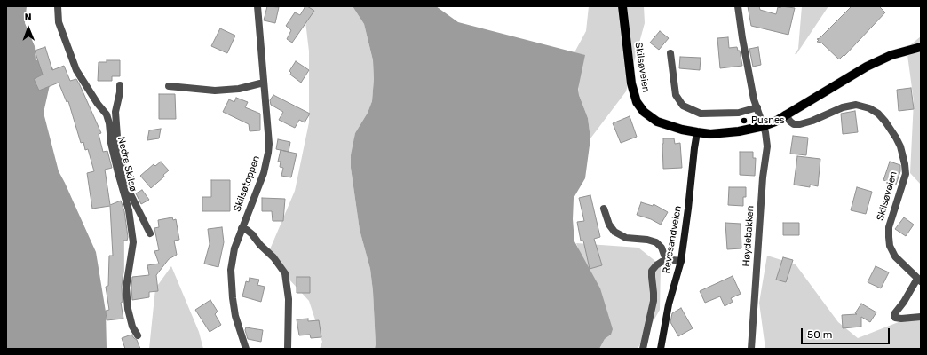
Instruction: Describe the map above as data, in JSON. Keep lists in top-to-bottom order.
{
  "streets": {
    "main road": ["Skilsøveien", "Revesandveien"],
    "street": ["Nedre Skilsø", "Skilsøtoppen", "Høydebakken"]
  },
  "crossings": [
    ["Skilsøveien", "Høydebakken"],
    ["Skilsøveien", "Revesandveien"]
  ],
  "places": ["Pusnes"],
  "scale_bar": "50 m",
  "north": "top"
}
